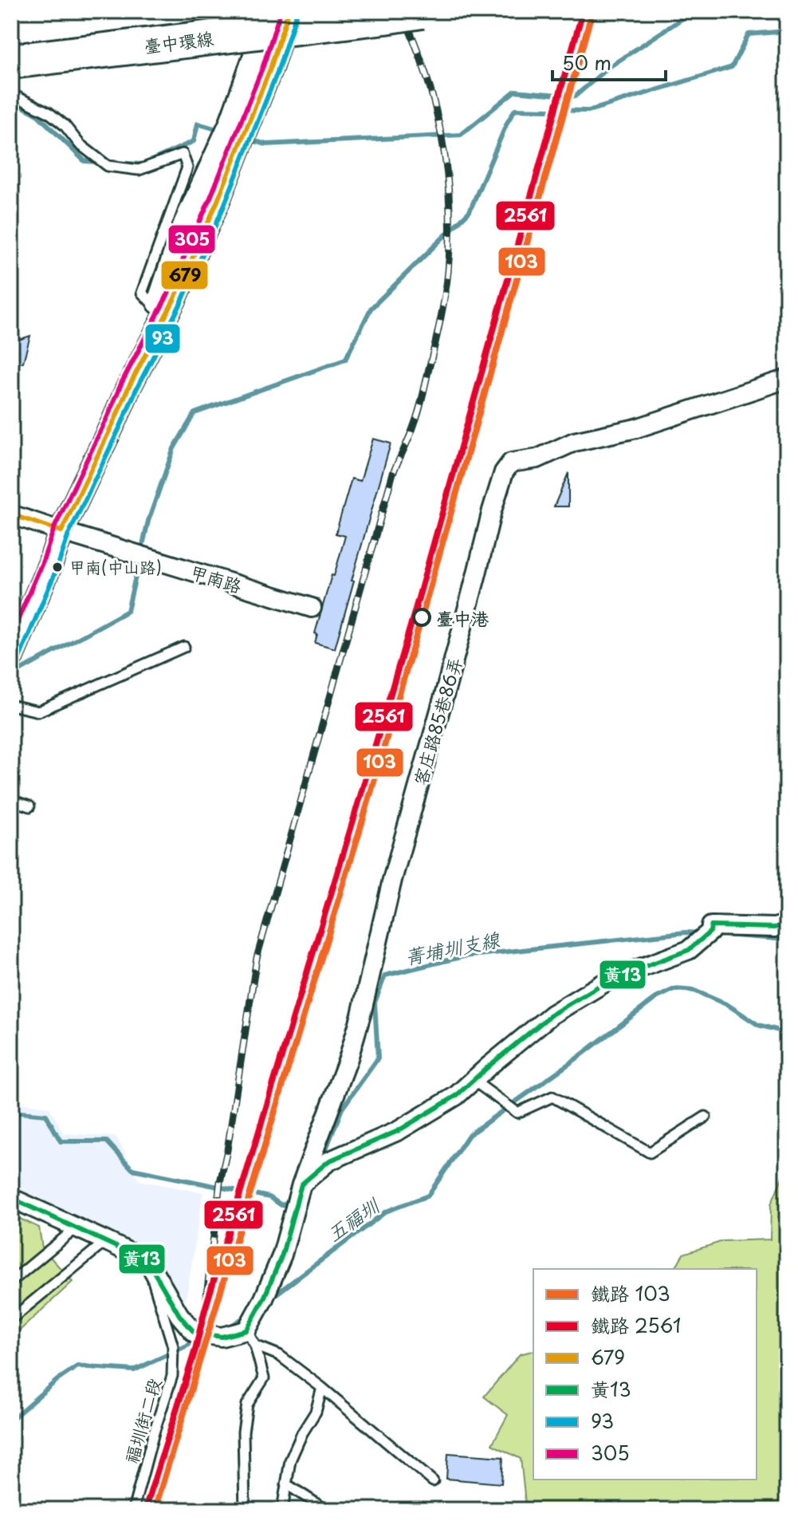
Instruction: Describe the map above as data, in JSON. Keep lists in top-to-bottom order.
{
  "streets": {
    "highway": ["臺中環線"],
    "street": ["甲南路", "客庄路85巷86弄"],
    "lane": ["福圳街二段"]
  },
  "water": ["菁埔圳支線", "五福圳"],
  "places": ["甲南(中山路)", "臺中港"],
  "lines": [
    "rail line 103",
    "rail line 2561",
    "transit line 679",
    "transit line 305",
    "transit line 93",
    "transit line 黃13"
  ],
  "legend": [
    "鐵路 103",
    "鐵路 2561",
    "679",
    "黃13",
    "93",
    "305"
  ],
  "scale_bar": "50 m"
}
